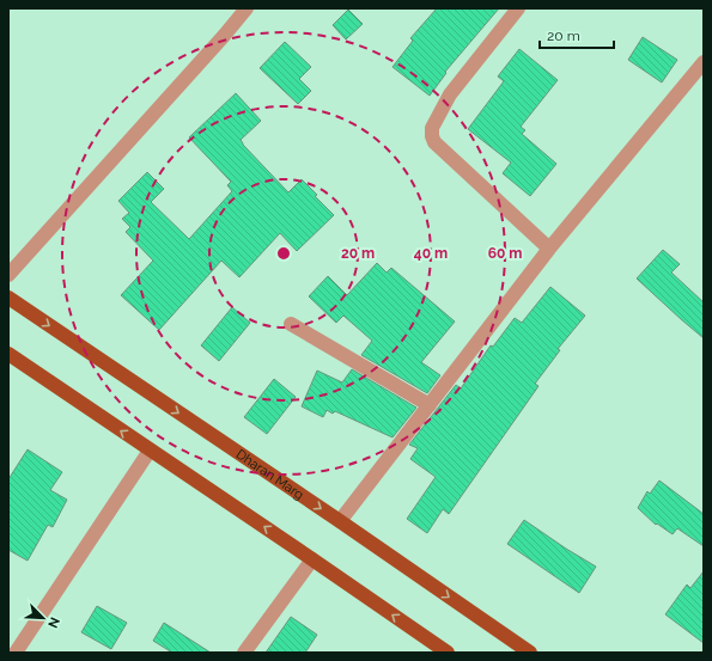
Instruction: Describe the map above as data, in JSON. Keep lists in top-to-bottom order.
{
  "streets": {
    "main road": ["Dharan Marg"]
  },
  "scale_bar": "20 m",
  "north": "bottom right",
  "rings": ["20 m", "40 m", "60 m"]
}
